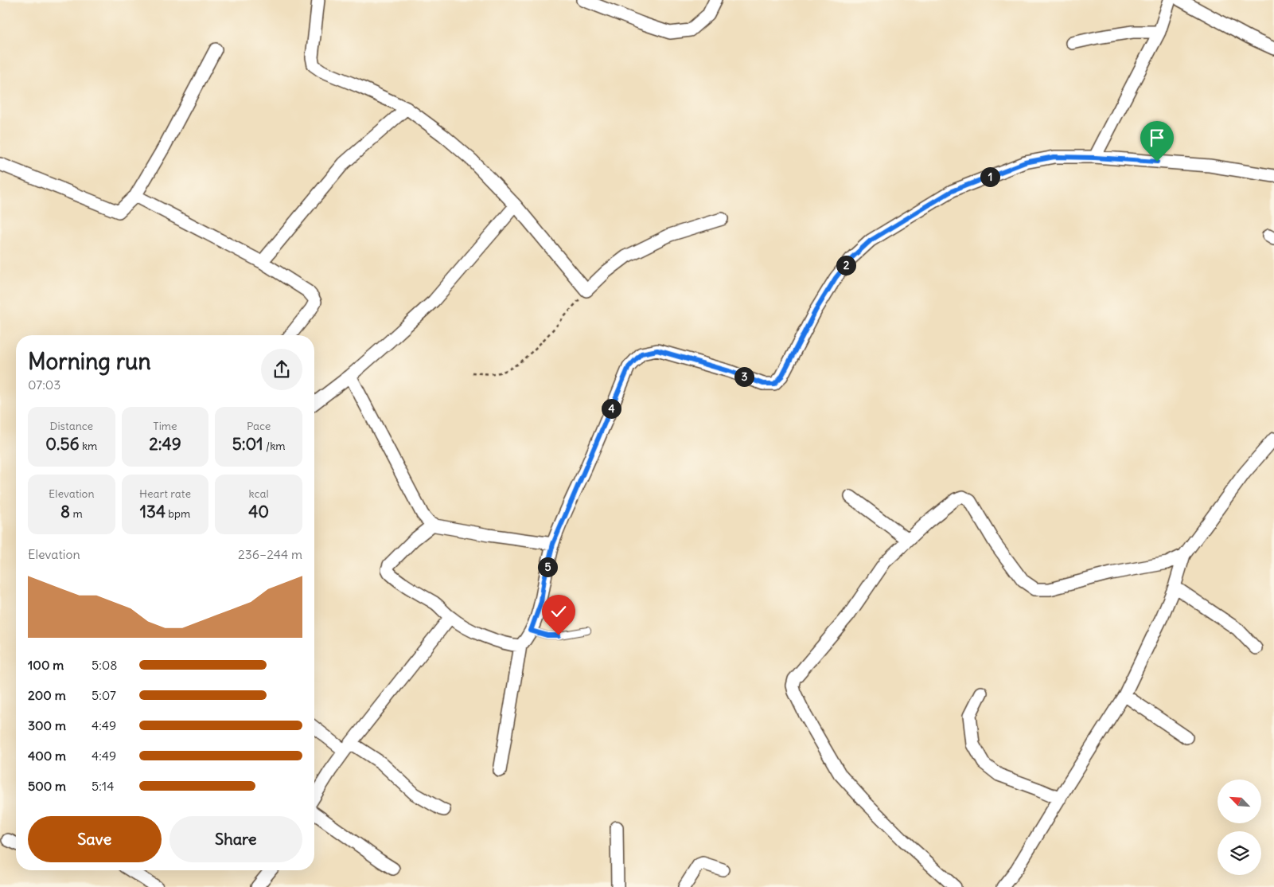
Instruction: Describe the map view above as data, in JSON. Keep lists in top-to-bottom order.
{
  "north": "top left",
  "page": {
    "pins": [
      "1",
      "2",
      "3",
      "4",
      "5"
    ],
    "heading": ["Morning run", "07:03"],
    "stats": [
      ["Distance", "0.56 km"],
      ["Time", "2:49"],
      ["Pace", "5:01 /km"],
      ["Elevation", "8 m"],
      ["Heart rate", "134 bpm"],
      ["kcal", "40"]
    ],
    "chart": ["Elevation", "236–244 m"],
    "list": [
      {
        "name": "100 m",
        "note": "5:08"
      },
      {
        "name": "200 m",
        "note": "5:07"
      },
      {
        "name": "300 m",
        "note": "4:49"
      },
      {
        "name": "400 m",
        "note": "4:49"
      },
      {
        "name": "500 m",
        "note": "5:14"
      }
    ],
    "buttons": ["Save", "Share"]
  }
}
